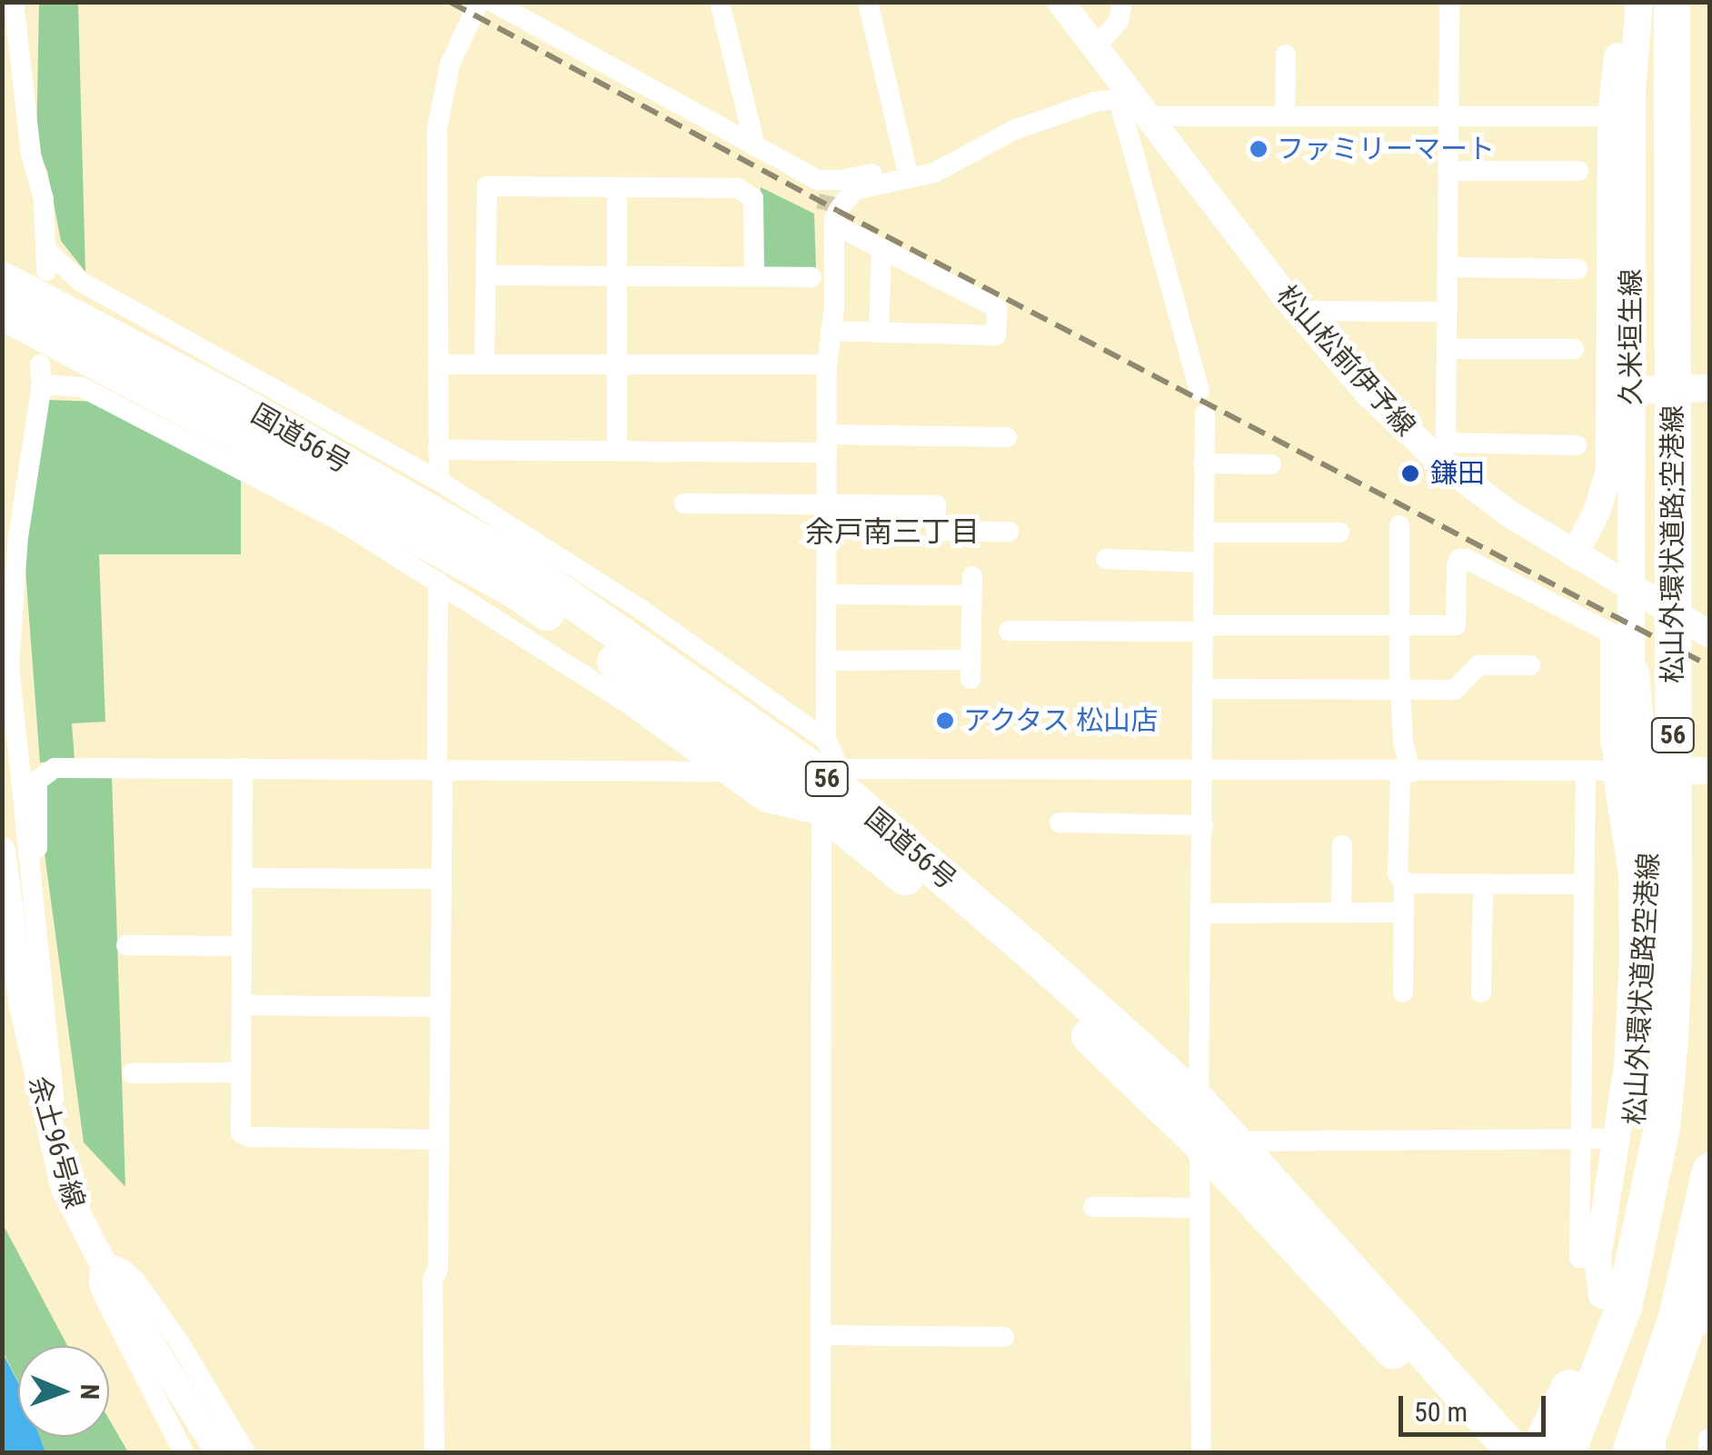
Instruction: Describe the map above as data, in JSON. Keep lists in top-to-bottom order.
{
  "streets": {
    "highway": [
      "国道56号",
      "松山外環状道路;空港線",
      "56",
      "松山外環状道路空港線"
    ],
    "main road": ["久米垣生線", "松山松前伊予線", "余土96号線"]
  },
  "crossings": [
    ["久米垣生線", "松山松前伊予線"],
    ["久米垣生線", "松山外環状道路空港線"],
    ["56", "松山外環状道路空港線"]
  ],
  "districts": ["余戸南三丁目"],
  "places": ["ファミリーマート", "鎌田", "アクタス 松山店"],
  "scale_bar": "50 m",
  "north": "right"
}
